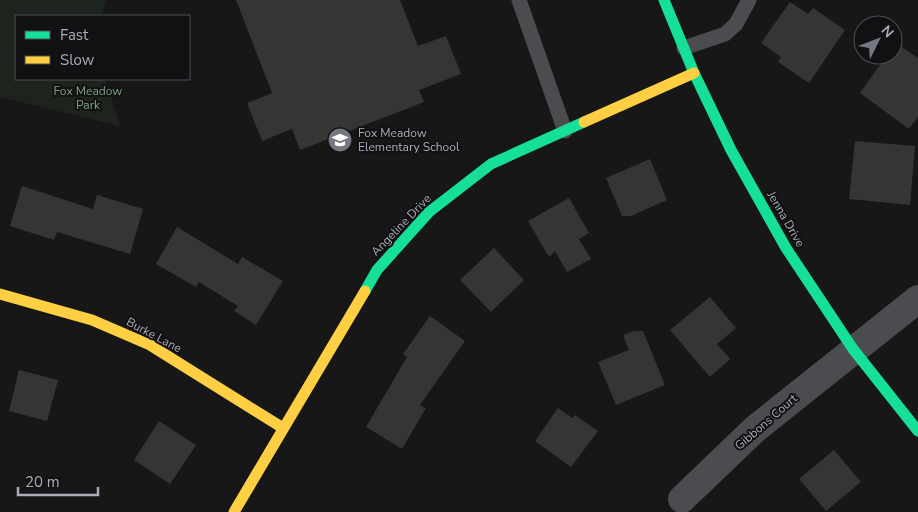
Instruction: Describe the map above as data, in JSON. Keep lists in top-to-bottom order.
{
  "streets": {
    "street": [
      "Jenna Drive",
      "Angeline Drive",
      "Burke Lane",
      "Gibbons Court"
    ]
  },
  "crossings": [
    ["Jenna Drive", "Angeline Drive"],
    ["Jenna Drive", "Gibbons Court"],
    ["Angeline Drive", "Burke Lane"]
  ],
  "parks": ["Fox Meadow Park"],
  "places": {
    "school or university": ["Fox Meadow Elementary School"]
  },
  "legend": ["Fast", "Slow"],
  "scale_bar": "20 m",
  "north": "top right"
}
